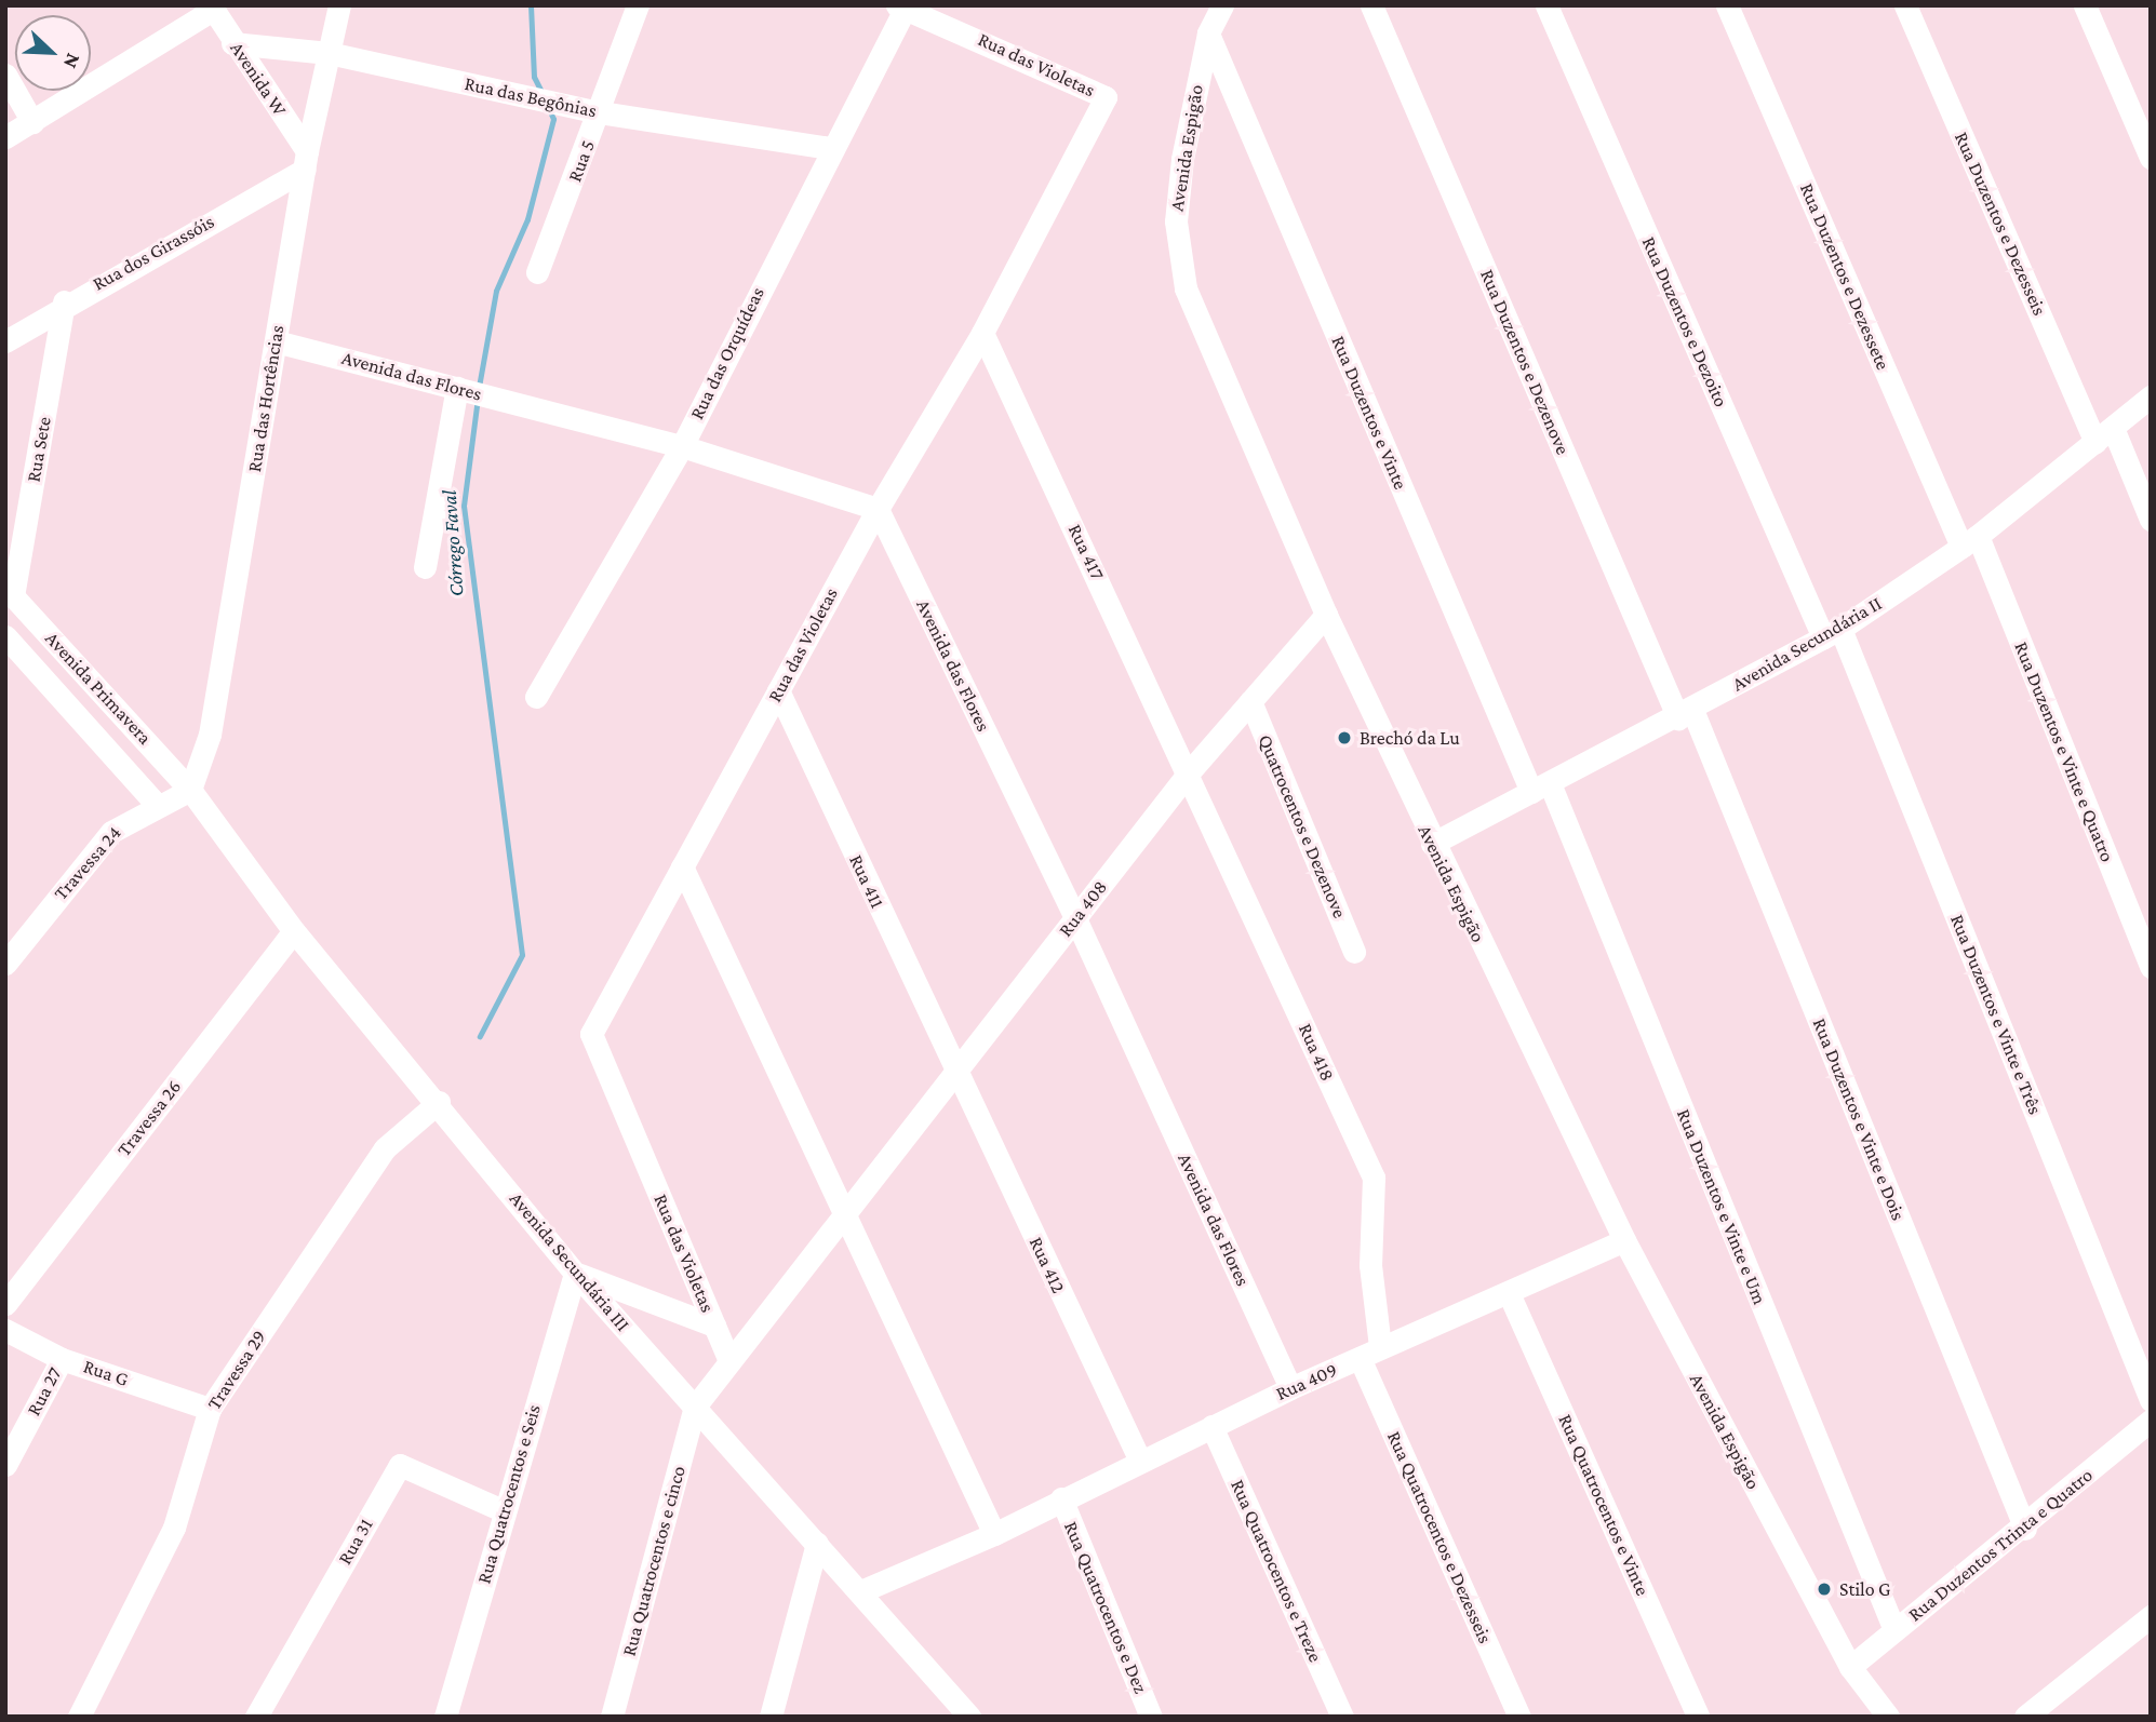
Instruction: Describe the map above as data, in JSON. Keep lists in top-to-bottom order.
{
  "streets": {
    "street": [
      "Rua das Violetas",
      "Avenida W",
      "Rua das Begônias",
      "Avenida Espigão",
      "Rua 5",
      "Rua Duzentos e Dezesseis",
      "Rua dos Girassóis",
      "Rua Duzentos e Dezessete",
      "Rua Duzentos e Dezoito",
      "Rua das Orquídeas",
      "Rua Duzentos e Dezenove",
      "Avenida das Flores",
      "Rua das Hortências",
      "Rua Duzentos e Vinte",
      "Rua Sete",
      "Rua 417",
      "Avenida Secundária II",
      "Avenida Primavera",
      "Rua Duzentos e Vinte e Quatro",
      "Quatrocentos e Dezenove",
      "Travessa 24",
      "Rua 411",
      "Rua 408",
      "Rua Duzentos e Vinte e Três",
      "Rua 418",
      "Travessa 26",
      "Rua Duzentos e Vinte e Dois",
      "Rua Duzentos e Vinte e Um",
      "Avenida Secundária III",
      "Rua 412",
      "Travessa 29",
      "Rua G",
      "Rua 409",
      "Rua 27",
      "Rua Quatrocentos e Seis",
      "Rua Quatrocentos e Vinte",
      "Rua Quatrocentos e Dezesseis",
      "Rua 31",
      "Rua Duzentos Trinta e Quatro",
      "Rua Quatrocentos e cinco",
      "Rua Quatrocentos e Treze",
      "Rua Quatrocentos e Dez"
    ]
  },
  "crossings": [
    ["Rua das Violetas", "Rua das Orquídeas"],
    ["Rua das Violetas", "Avenida das Flores"],
    ["Rua das Violetas", "Rua 417"],
    ["Rua das Violetas", "Rua 411"],
    ["Rua das Violetas", "Rua 408"],
    ["Avenida W", "Rua das Begônias"],
    ["Avenida W", "Rua dos Girassóis"],
    ["Avenida W", "Rua das Hortências"],
    ["Rua das Begônias", "Rua 5"],
    ["Rua das Begônias", "Rua das Orquídeas"],
    ["Rua das Begônias", "Rua das Hortências"],
    ["Avenida Espigão", "Rua Duzentos e Vinte"],
    ["Avenida Espigão", "Avenida Secundária II"],
    ["Avenida Espigão", "Rua 408"],
    ["Avenida Espigão", "Rua 409"],
    ["Avenida Espigão", "Rua Duzentos Trinta e Quatro"],
    ["Rua Duzentos e Dezesseis", "Avenida Secundária II"],
    ["Rua dos Girassóis", "Rua das Hortências"],
    ["Rua dos Girassóis", "Rua Sete"],
    ["Rua Duzentos e Dezessete", "Avenida Secundária II"],
    ["Rua Duzentos e Dezessete", "Rua Duzentos e Vinte e Quatro"],
    ["Rua Duzentos e Dezoito", "Avenida Secundária II"],
    ["Rua Duzentos e Dezoito", "Rua Duzentos e Vinte e Três"],
    ["Rua das Orquídeas", "Avenida das Flores"],
    ["Rua Duzentos e Dezenove", "Avenida Secundária II"],
    ["Rua Duzentos e Dezenove", "Rua Duzentos e Vinte e Dois"],
    ["Avenida das Flores", "Rua das Hortências"],
    ["Avenida das Flores", "Rua 408"],
    ["Avenida das Flores", "Rua 409"],
    ["Rua das Hortências", "Avenida Primavera"],
    ["Rua das Hortências", "Travessa 24"],
    ["Rua das Hortências", "Avenida Secundária III"],
    ["Rua Duzentos e Vinte", "Avenida Secundária II"],
    ["Rua Duzentos e Vinte", "Rua Duzentos e Vinte e Um"],
    ["Rua Sete", "Avenida Primavera"],
    ["Rua 417", "Rua 408"],
    ["Rua 417", "Rua 418"],
    ["Avenida Secundária II", "Rua Duzentos e Vinte e Quatro"],
    ["Avenida Secundária II", "Rua Duzentos e Vinte e Três"],
    ["Avenida Secundária II", "Rua Duzentos e Vinte e Dois"],
    ["Avenida Secundária II", "Rua Duzentos e Vinte e Um"],
    ["Avenida Primavera", "Travessa 24"],
    ["Avenida Primavera", "Avenida Secundária III"],
    ["Quatrocentos e Dezenove", "Rua 408"],
    ["Travessa 24", "Avenida Secundária III"],
    ["Rua 411", "Rua 408"],
    ["Rua 411", "Rua 412"],
    ["Rua 408", "Rua 418"],
    ["Rua 408", "Avenida Secundária III"],
    ["Rua 408", "Rua 412"],
    ["Rua 408", "Rua Quatrocentos e cinco"],
    ["Rua 418", "Rua 409"],
    ["Rua 418", "Rua Quatrocentos e Dezesseis"],
    ["Travessa 26", "Avenida Secundária III"],
    ["Rua Duzentos e Vinte e Dois", "Rua Duzentos Trinta e Quatro"],
    ["Rua Duzentos e Vinte e Um", "Rua Duzentos Trinta e Quatro"],
    ["Avenida Secundária III", "Travessa 29"],
    ["Avenida Secundária III", "Rua 409"],
    ["Avenida Secundária III", "Rua Quatrocentos e Seis"],
    ["Avenida Secundária III", "Rua Quatrocentos e cinco"],
    ["Rua 412", "Rua 409"],
    ["Travessa 29", "Rua G"],
    ["Rua G", "Rua 27"],
    ["Rua 409", "Rua Quatrocentos e Vinte"],
    ["Rua 409", "Rua Quatrocentos e Dezesseis"],
    ["Rua 409", "Rua Quatrocentos e Treze"],
    ["Rua 409", "Rua Quatrocentos e Dez"],
    ["Rua Quatrocentos e Seis", "Rua 31"]
  ],
  "water": ["Córrego Faval"],
  "places": ["Brechó da Lu", "Stilo G"],
  "north": "bottom right"
}
